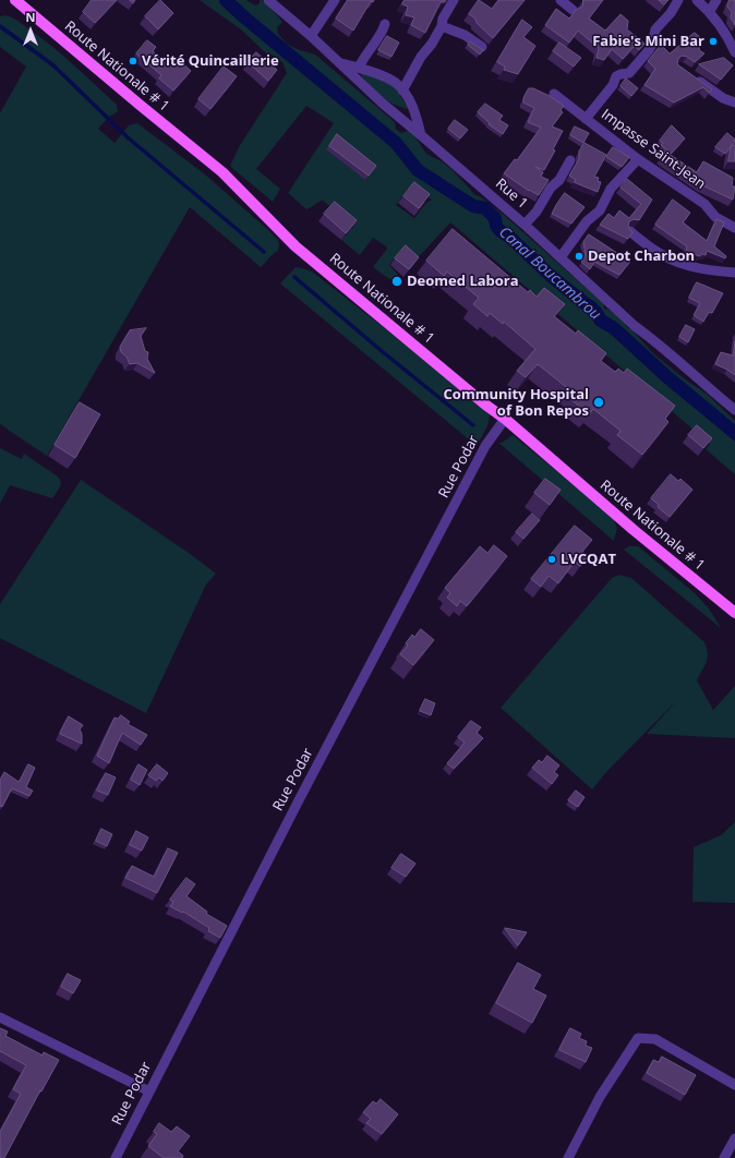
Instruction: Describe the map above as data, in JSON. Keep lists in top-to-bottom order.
{
  "streets": {
    "main road": ["Route Nationale # 1"],
    "street": ["Impasse Saint-Jean", "Rue 1", "Rue Podar"]
  },
  "crossings": [
    ["Route Nationale # 1", "Rue Podar"]
  ],
  "water": ["Canal Boucambrou"],
  "places": [
    "Fabie's Mini Bar",
    "Vérité Quincaillerie",
    "Depot Charbon",
    "Deomed Labora",
    "Community Hospital of Bon Repos",
    "LVCQAT"
  ],
  "north": "top"
}
